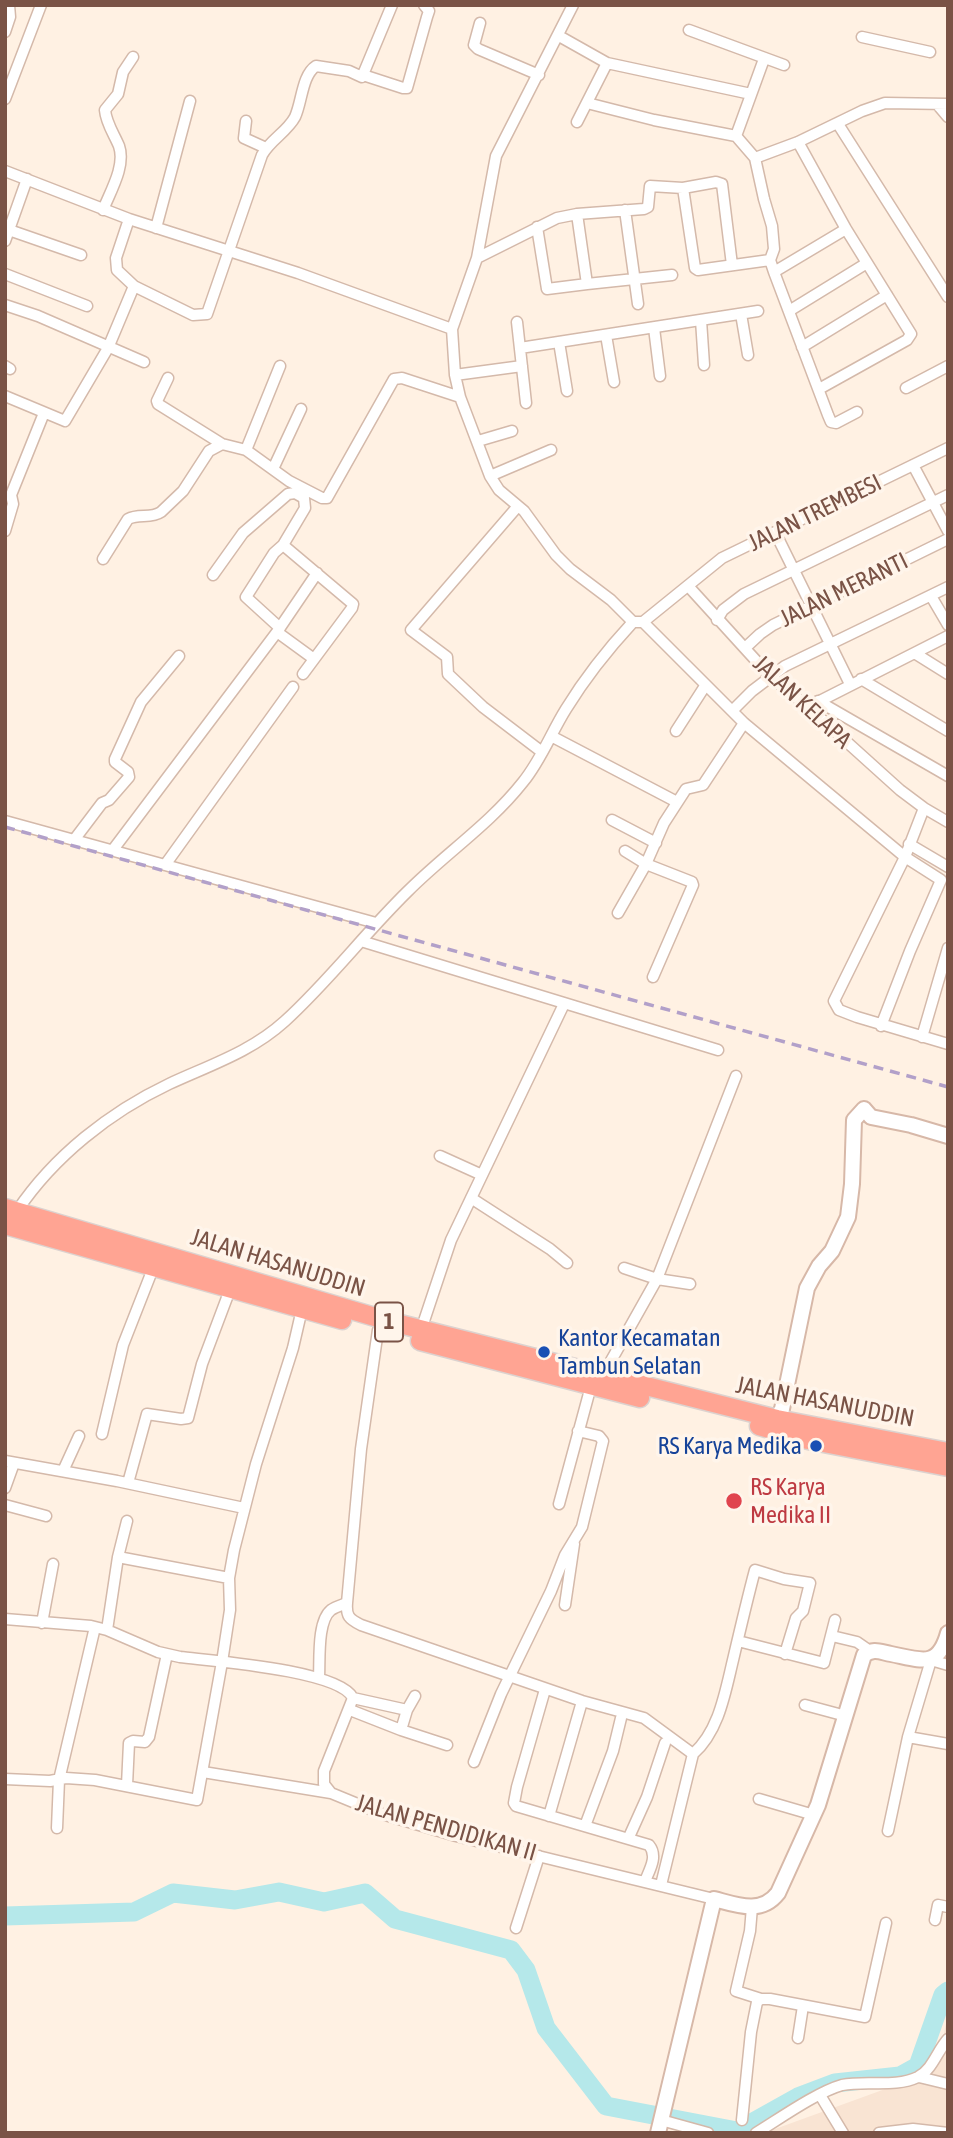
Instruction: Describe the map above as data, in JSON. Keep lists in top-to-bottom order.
{
  "streets": {
    "highway": ["JALAN HASANUDDIN", "1"],
    "street": [
      "JALAN TREMBESI",
      "JALAN MERANTI",
      "JALAN KELAPA",
      "JALAN PENDIDIKAN II"
    ]
  },
  "crossings": [
    ["JALAN TREMBESI", "JALAN KELAPA"],
    ["JALAN TREMBESI", "JALAN HASANUDDIN"],
    ["JALAN MERANTI", "JALAN KELAPA"]
  ],
  "places": ["Kantor Kecamatan Tambun Selatan", "RS Karya Medika", "RS Karya Medika II"]
}
